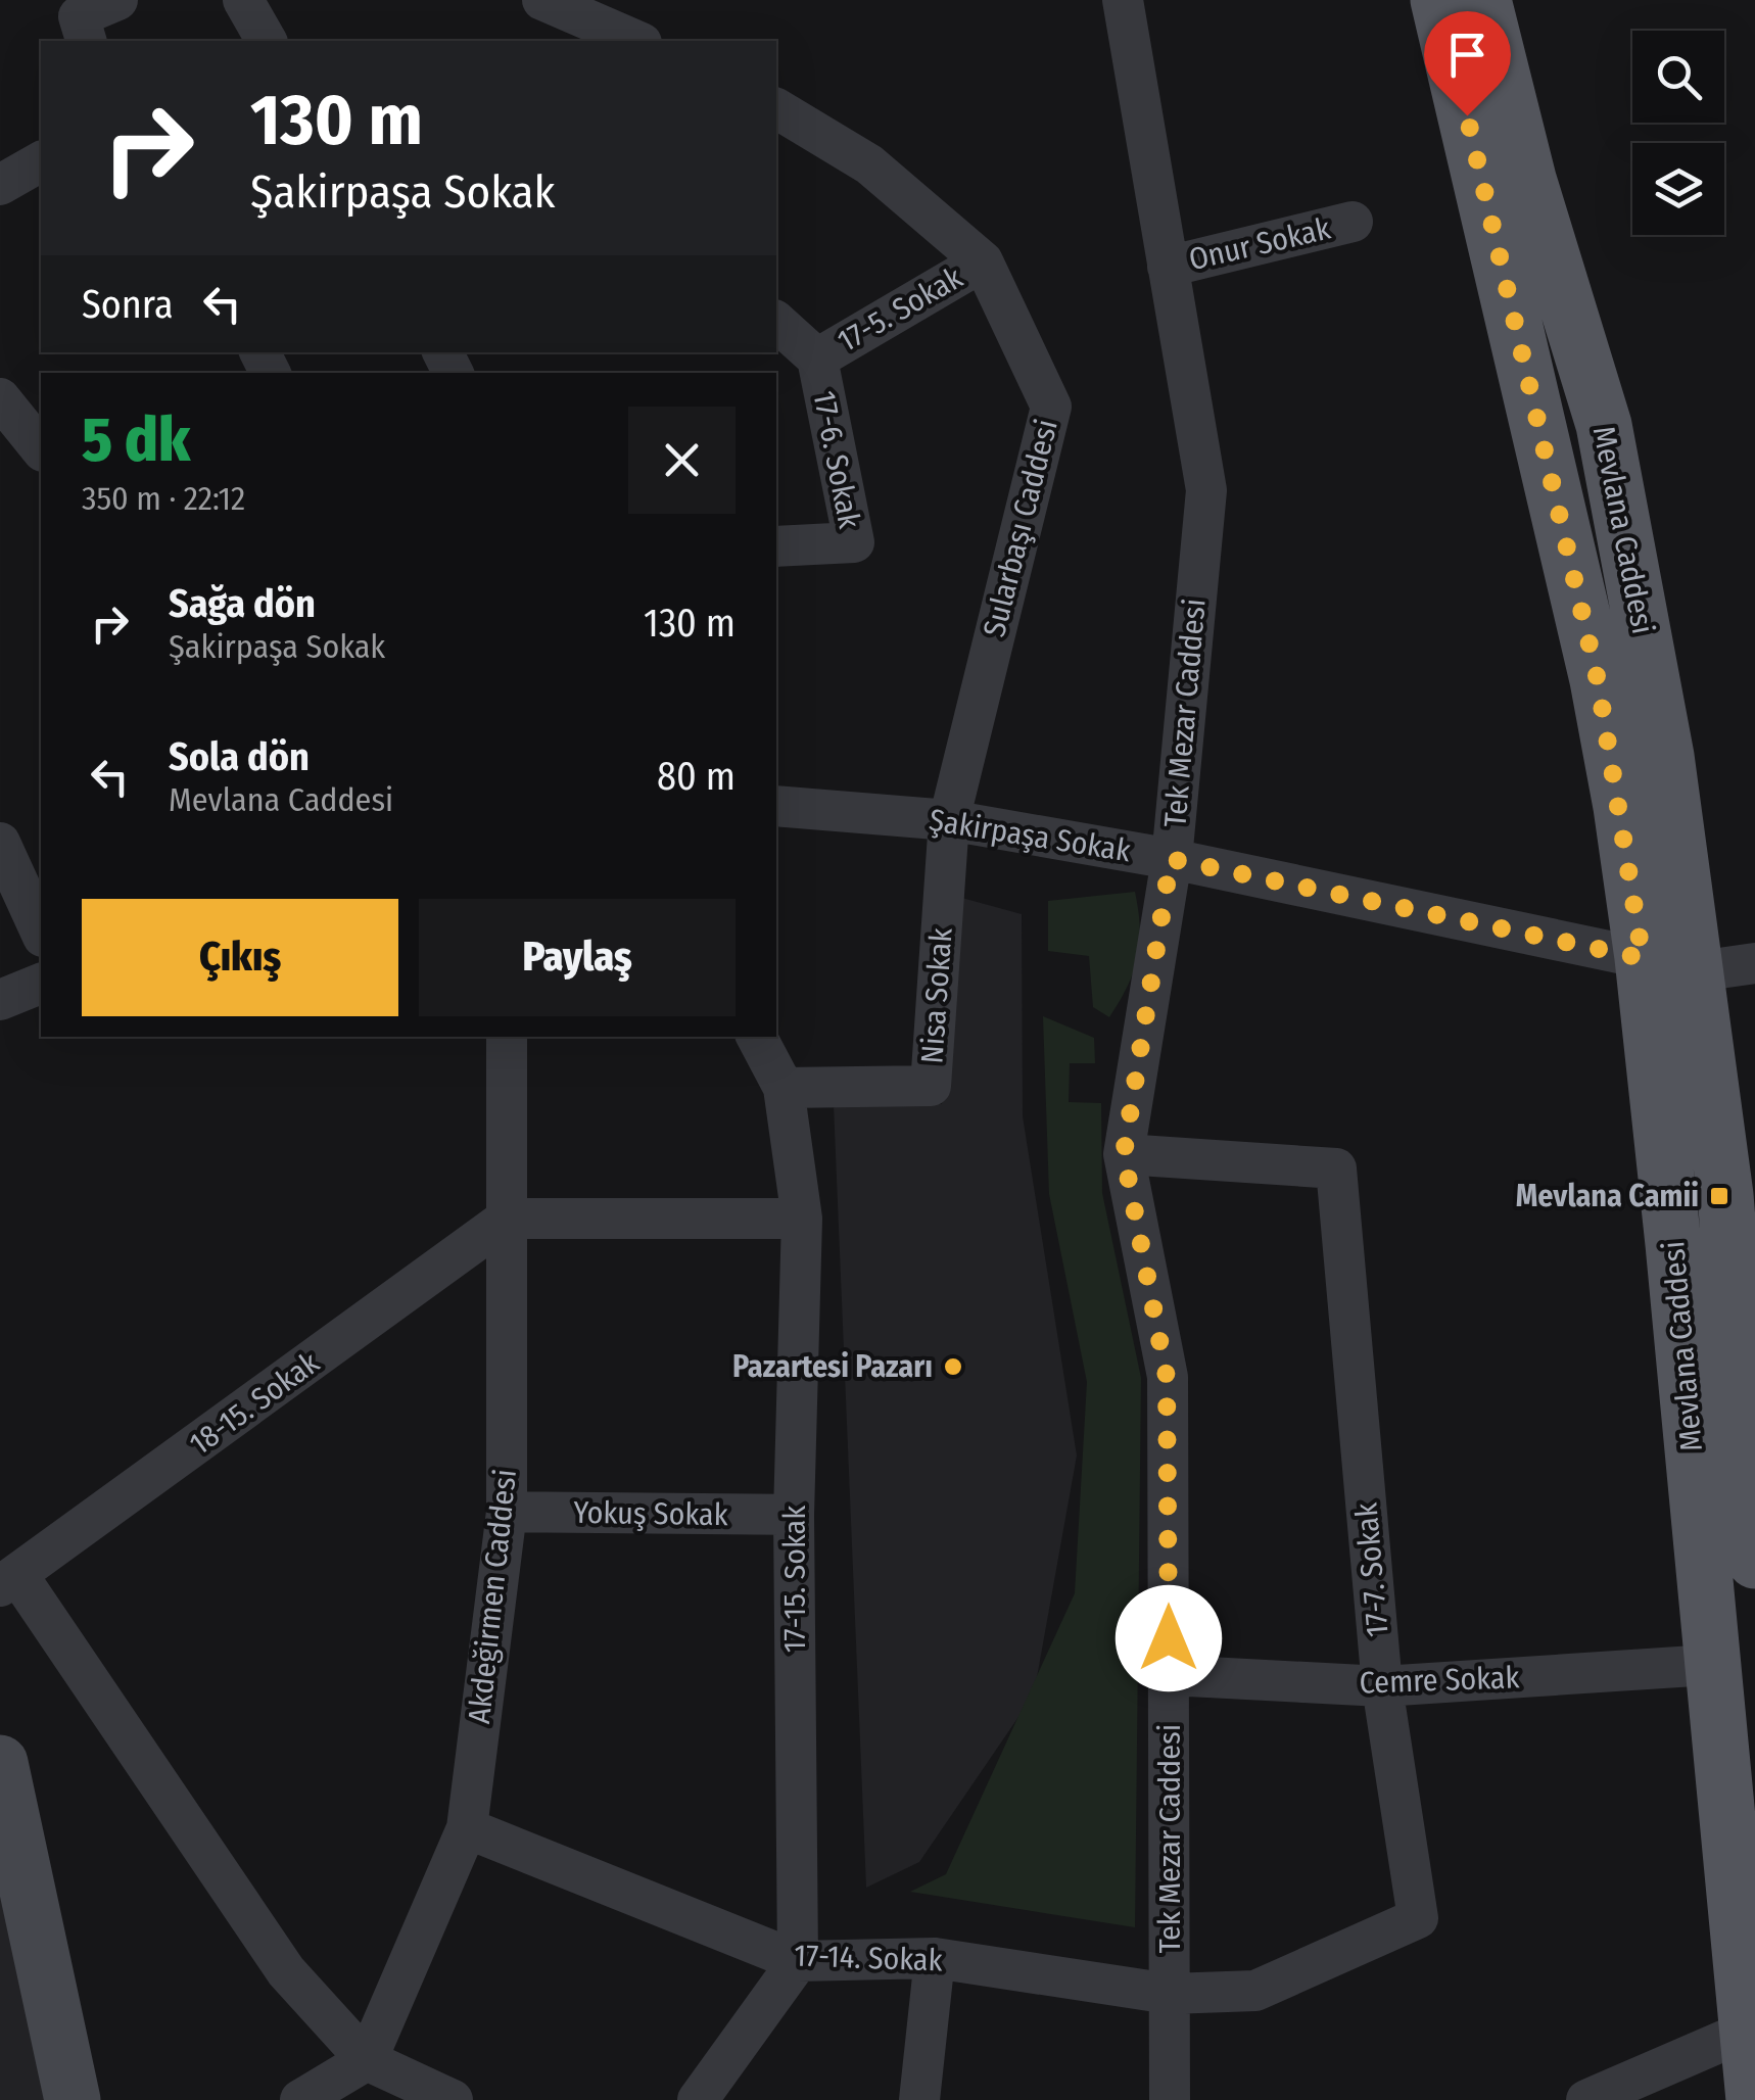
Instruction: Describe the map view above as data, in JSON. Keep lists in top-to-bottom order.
{
  "streets": {
    "main road": ["Mevlana Caddesi"],
    "street": [
      "Onur Sokak",
      "17-5. Sokak",
      "17-6. Sokak",
      "Sularbaşı Caddesi",
      "Tek Mezar Caddesi",
      "Şakirpaşa Sokak",
      "Nisa Sokak",
      "18-15. Sokak",
      "Yokuş Sokak",
      "17-7. Sokak",
      "17-15. Sokak",
      "Akdeğirmen Caddesi",
      "Cemre Sokak",
      "17-14. Sokak"
    ]
  },
  "crossings": [
    ["Onur Sokak", "Tek Mezar Caddesi"],
    ["17-5. Sokak", "17-6. Sokak"],
    ["17-5. Sokak", "Sularbaşı Caddesi"],
    ["Sularbaşı Caddesi", "Şakirpaşa Sokak"],
    ["Sularbaşı Caddesi", "Nisa Sokak"],
    ["Mevlana Caddesi", "Şakirpaşa Sokak"],
    ["Mevlana Caddesi", "Cemre Sokak"],
    ["Tek Mezar Caddesi", "Şakirpaşa Sokak"],
    ["Tek Mezar Caddesi", "17-7. Sokak"],
    ["Tek Mezar Caddesi", "Cemre Sokak"],
    ["Tek Mezar Caddesi", "17-14. Sokak"],
    ["Şakirpaşa Sokak", "Nisa Sokak"],
    ["Nisa Sokak", "17-15. Sokak"],
    ["18-15. Sokak", "Akdeğirmen Caddesi"],
    ["Yokuş Sokak", "17-15. Sokak"],
    ["Yokuş Sokak", "Akdeğirmen Caddesi"],
    ["17-7. Sokak", "Cemre Sokak"],
    ["17-7. Sokak", "17-14. Sokak"],
    ["17-15. Sokak", "17-14. Sokak"],
    ["Akdeğirmen Caddesi", "17-14. Sokak"]
  ],
  "places": {
    "transit": ["Mevlana Camii"],
    "other": ["Pazartesi Pazarı"]
  },
  "page": {
    "turn": ["130 m", "Şakirpaşa Sokak"],
    "then": "Sonra",
    "heading": ["5 dk", "350 m · 22:12"],
    "list": [
      {
        "name": "Sağa dön",
        "note": "Şakirpaşa Sokak",
        "value": "130 m"
      },
      {
        "name": "Sola dön",
        "note": "Mevlana Caddesi",
        "value": "80 m"
      }
    ],
    "buttons": ["Çıkış", "Paylaş"]
  }
}
